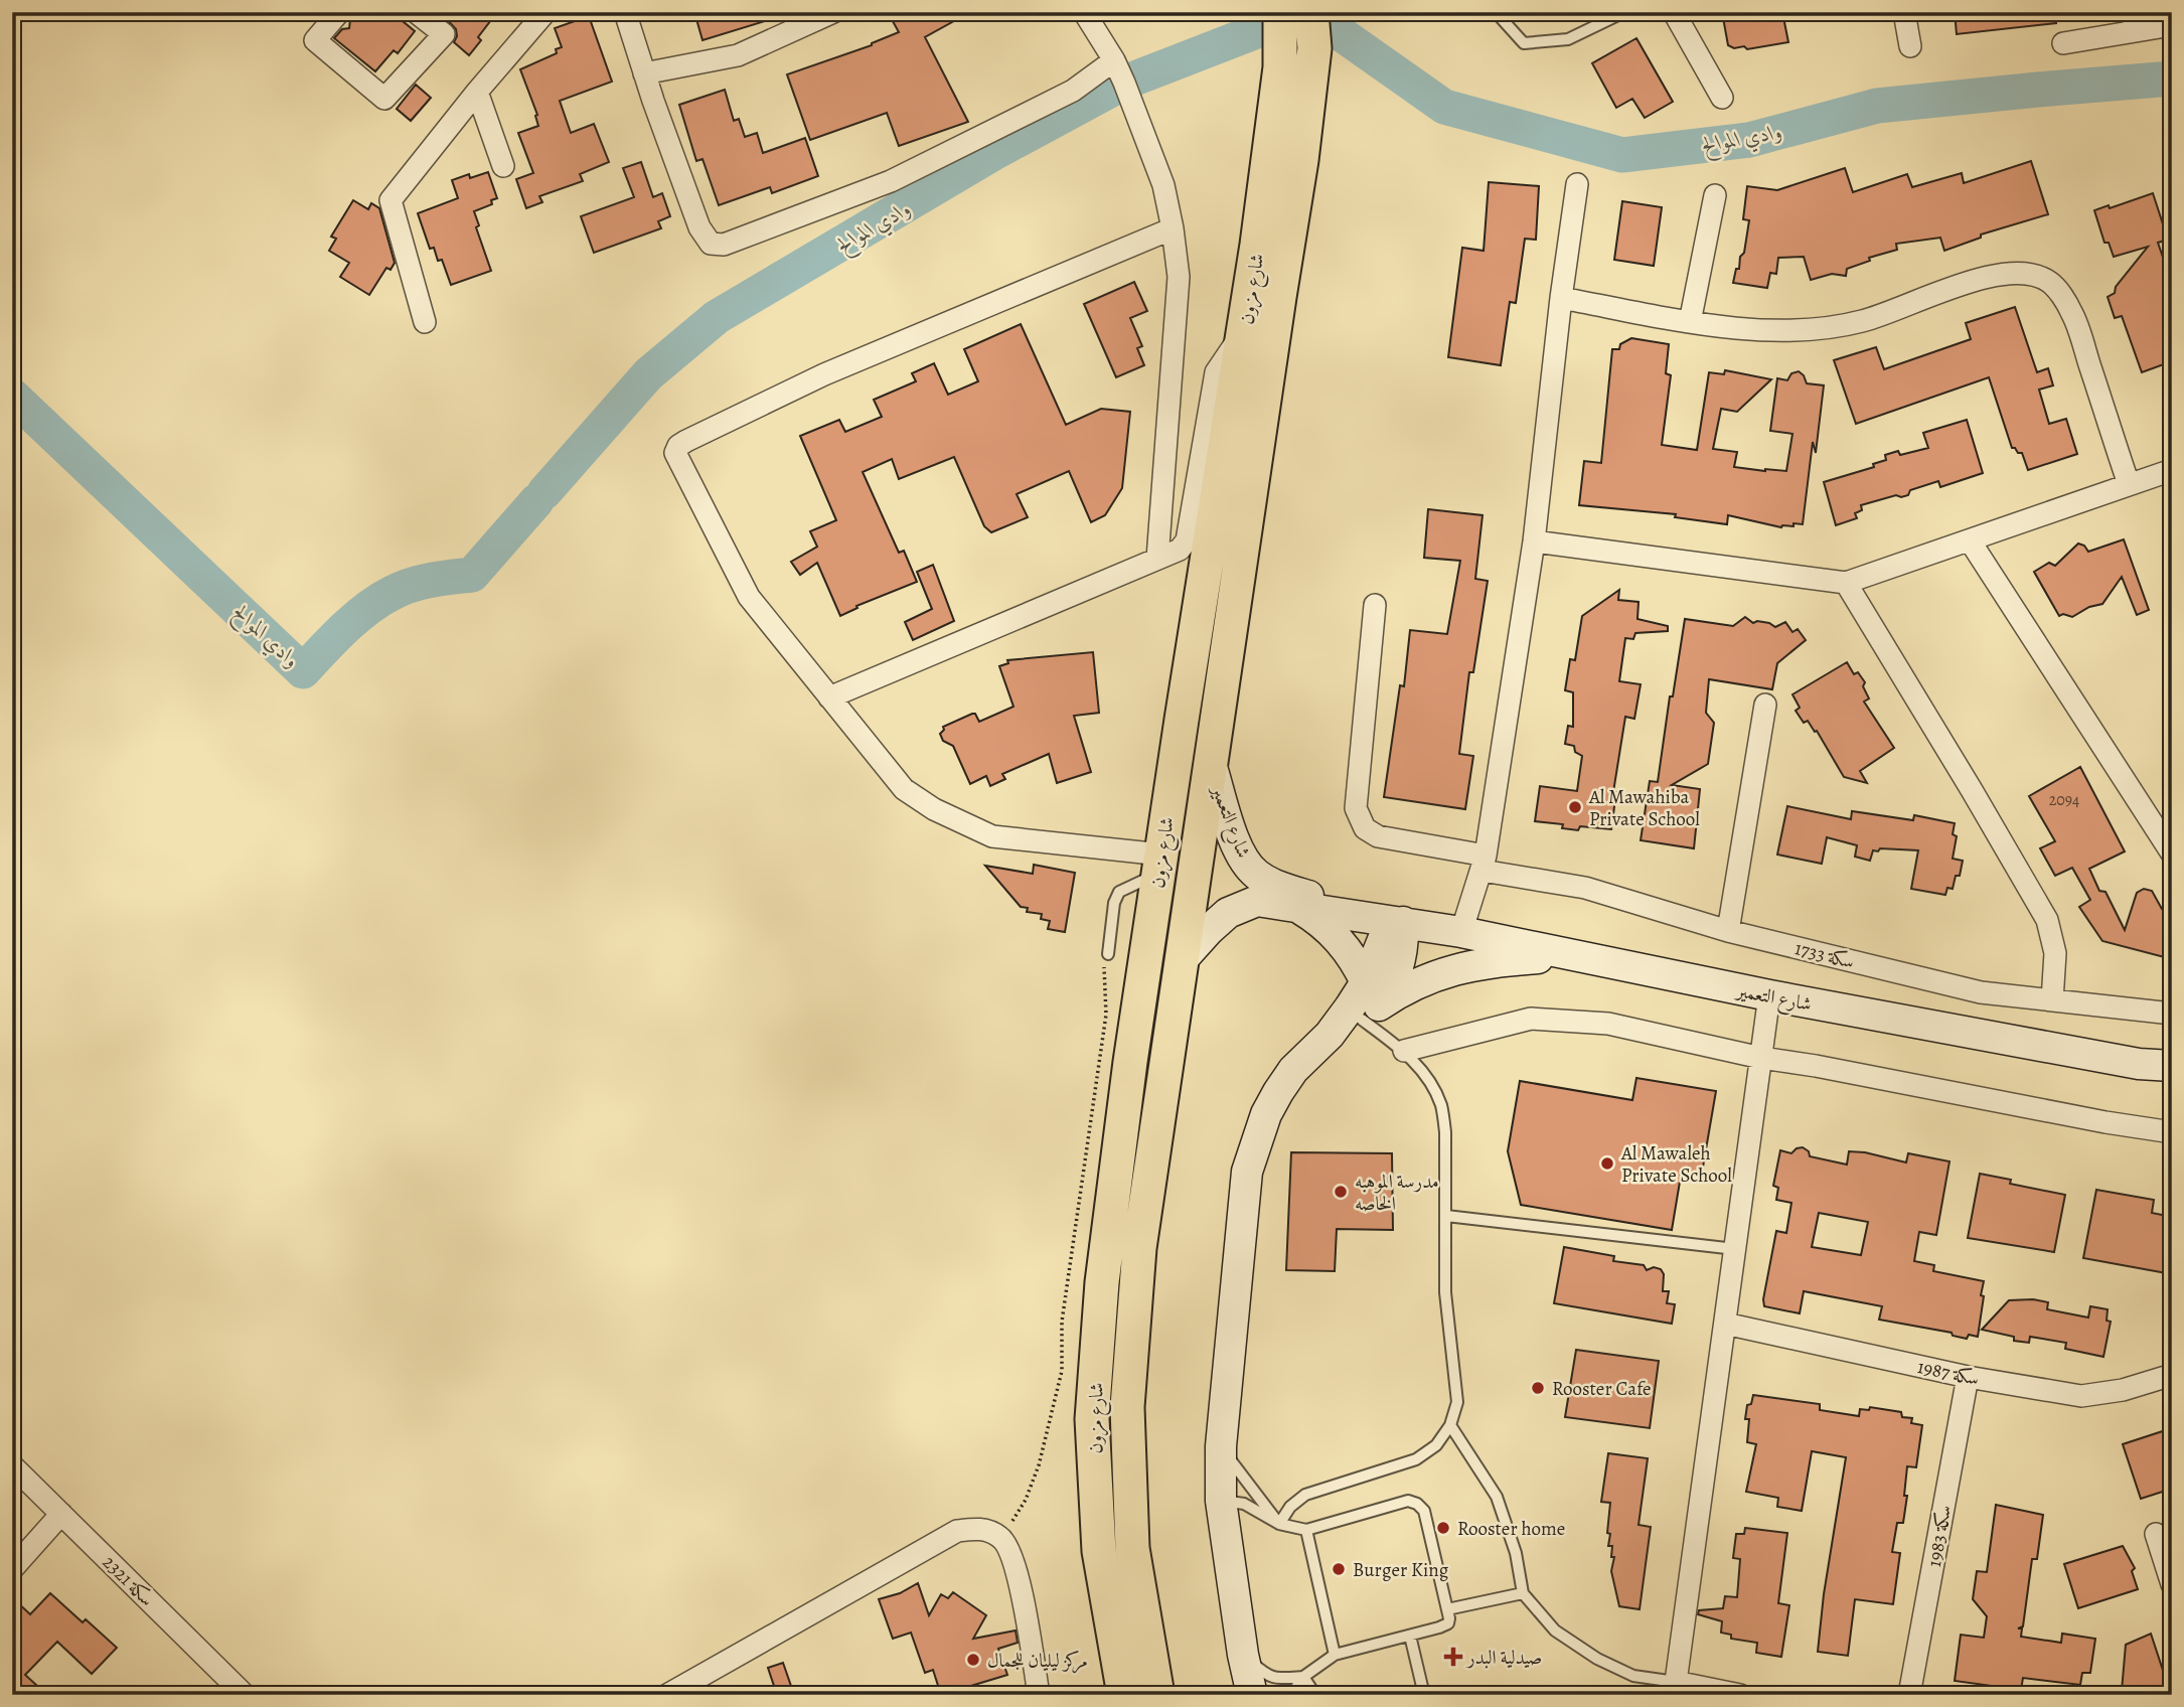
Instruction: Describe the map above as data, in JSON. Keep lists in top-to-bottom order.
{
  "streets": {
    "main road": ["شارع مزون", "شارع التعمير"],
    "street": [
      "سكة 1733",
      "سكة 1987",
      "سكة 1983",
      "سكة 2321"
    ]
  },
  "crossings": [
    ["شارع مزون", "شارع التعمير"],
    ["سكة 1987", "سكة 1983"]
  ],
  "water": ["وادي الموالح"],
  "places": {
    "other": [
      "Al Mawahiba Private School",
      "Al Mawaleh Private School",
      "مدرسة الموهبه الخاصه",
      "Rooster Cafe",
      "Rooster home",
      "Burger King",
      "مركز ليليان للجمال"
    ],
    "health": ["صيدلية البدر"]
  },
  "house_numbers": ["2094"]
}
